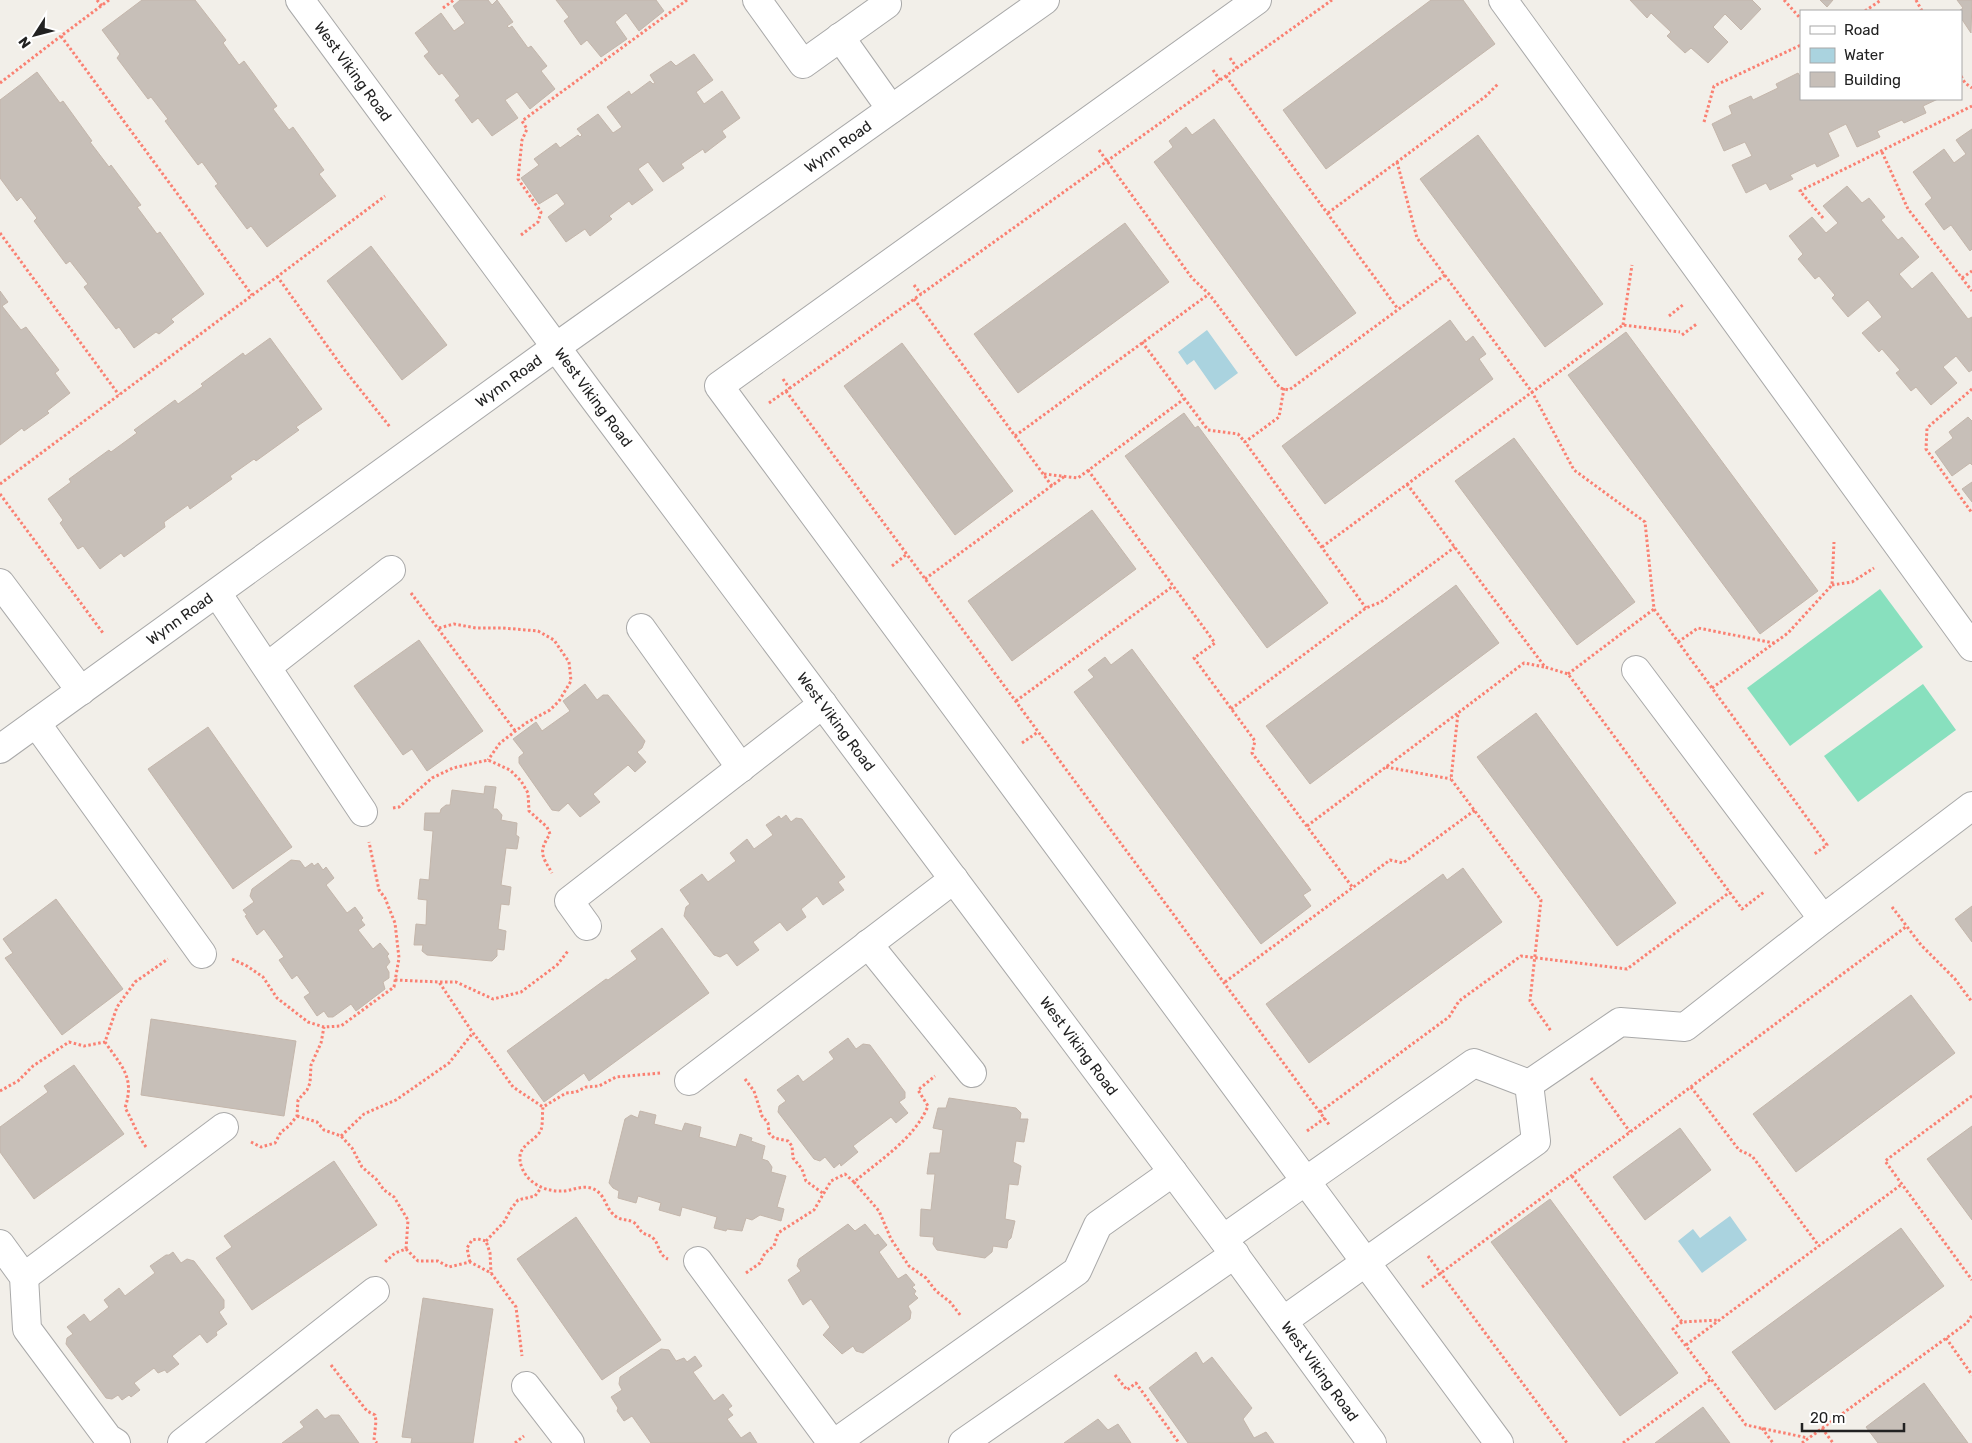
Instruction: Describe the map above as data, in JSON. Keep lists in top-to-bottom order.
{
  "streets": {
    "street": ["West Viking Road", "Wynn Road"]
  },
  "crossings": [
    ["West Viking Road", "Wynn Road"]
  ],
  "legend": ["Road", "Water", "Building"],
  "scale_bar": "20 m",
  "north": "bottom left"
}
